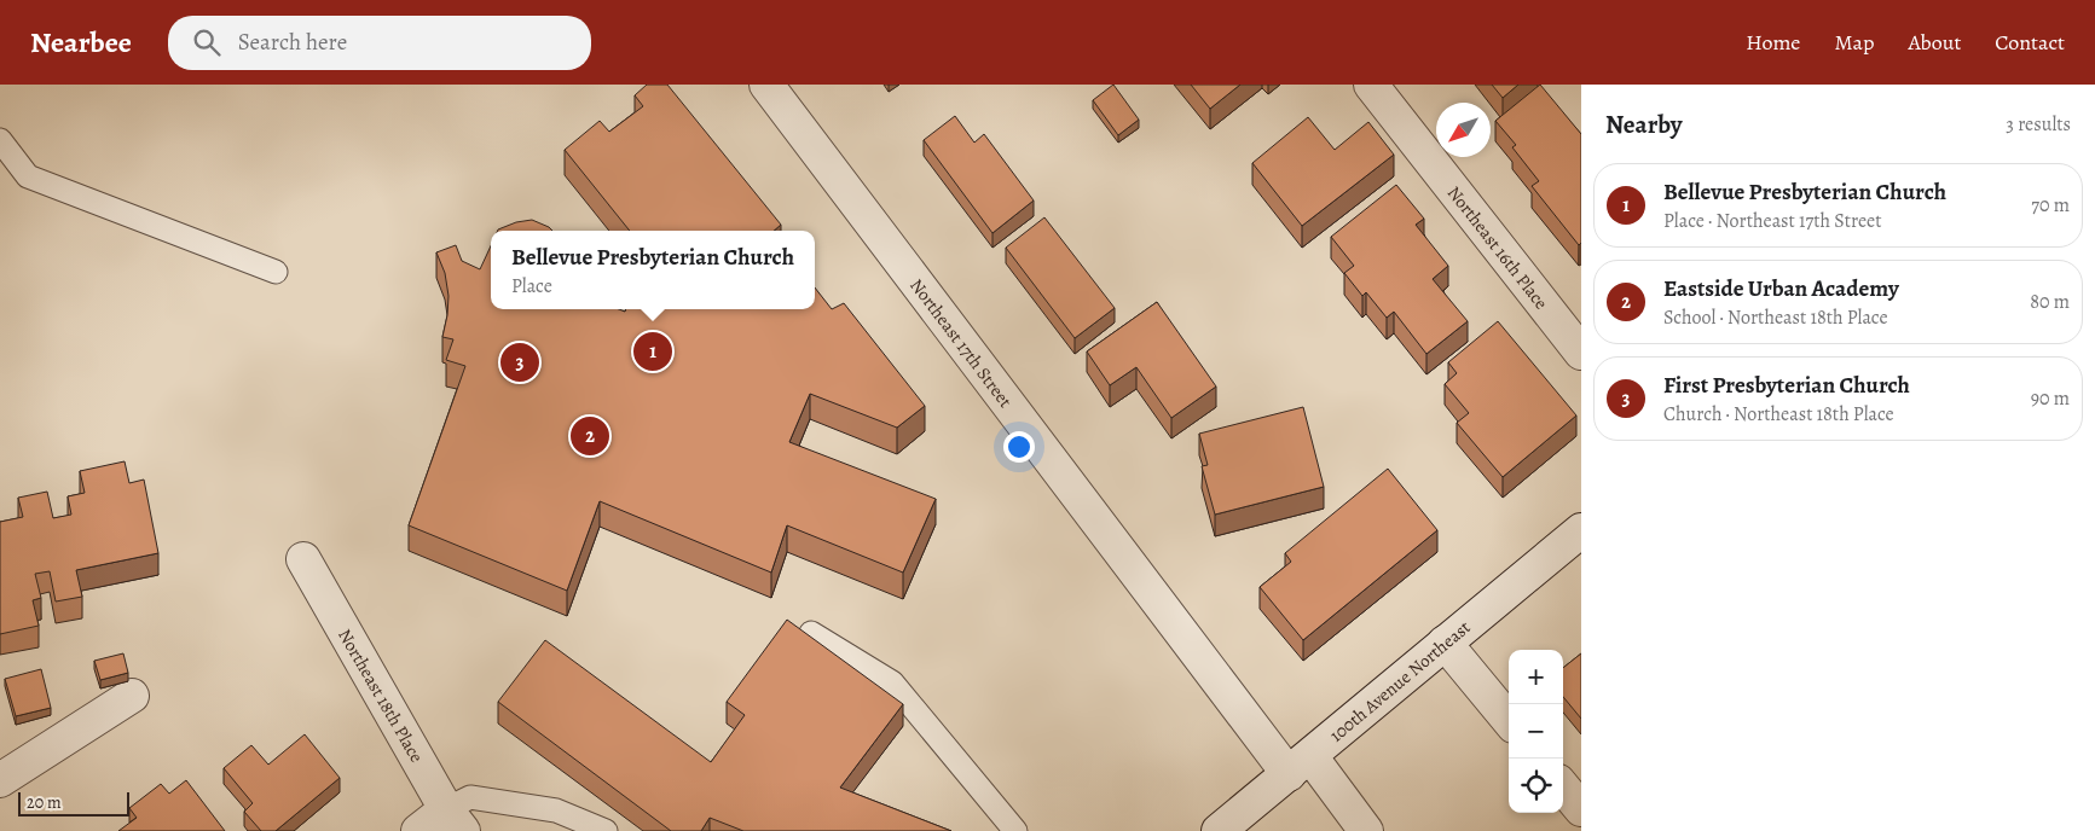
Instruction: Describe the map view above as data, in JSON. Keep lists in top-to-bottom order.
{
  "streets": {
    "street": [
      "Northeast 16th Place",
      "Northeast 17th Street",
      "100th Avenue Northeast",
      "Northeast 18th Place"
    ]
  },
  "crossings": [
    ["Northeast 17th Street", "100th Avenue Northeast"]
  ],
  "scale_bar": "20 m",
  "north": "bottom left",
  "page": {
    "header": "Nearbee",
    "search": "Search here",
    "nav": [
      "Home",
      "Map",
      "About",
      "Contact"
    ],
    "heading": ["Nearby", "3 results"],
    "list": [
      {
        "mark": "1",
        "name": "Bellevue Presbyterian Church",
        "note": "Place · Northeast 17th Street",
        "value": "70 m"
      },
      {
        "mark": "2",
        "name": "Eastside Urban Academy",
        "note": "School · Northeast 18th Place",
        "value": "80 m"
      },
      {
        "mark": "3",
        "name": "First Presbyterian Church",
        "note": "Church · Northeast 18th Place",
        "value": "90 m"
      }
    ],
    "popup": ["Bellevue Presbyterian Church", "Place"],
    "pins": ["1", "3", "2"],
    "map_buttons": ["+", "−"],
    "scale": "20 m"
  }
}
